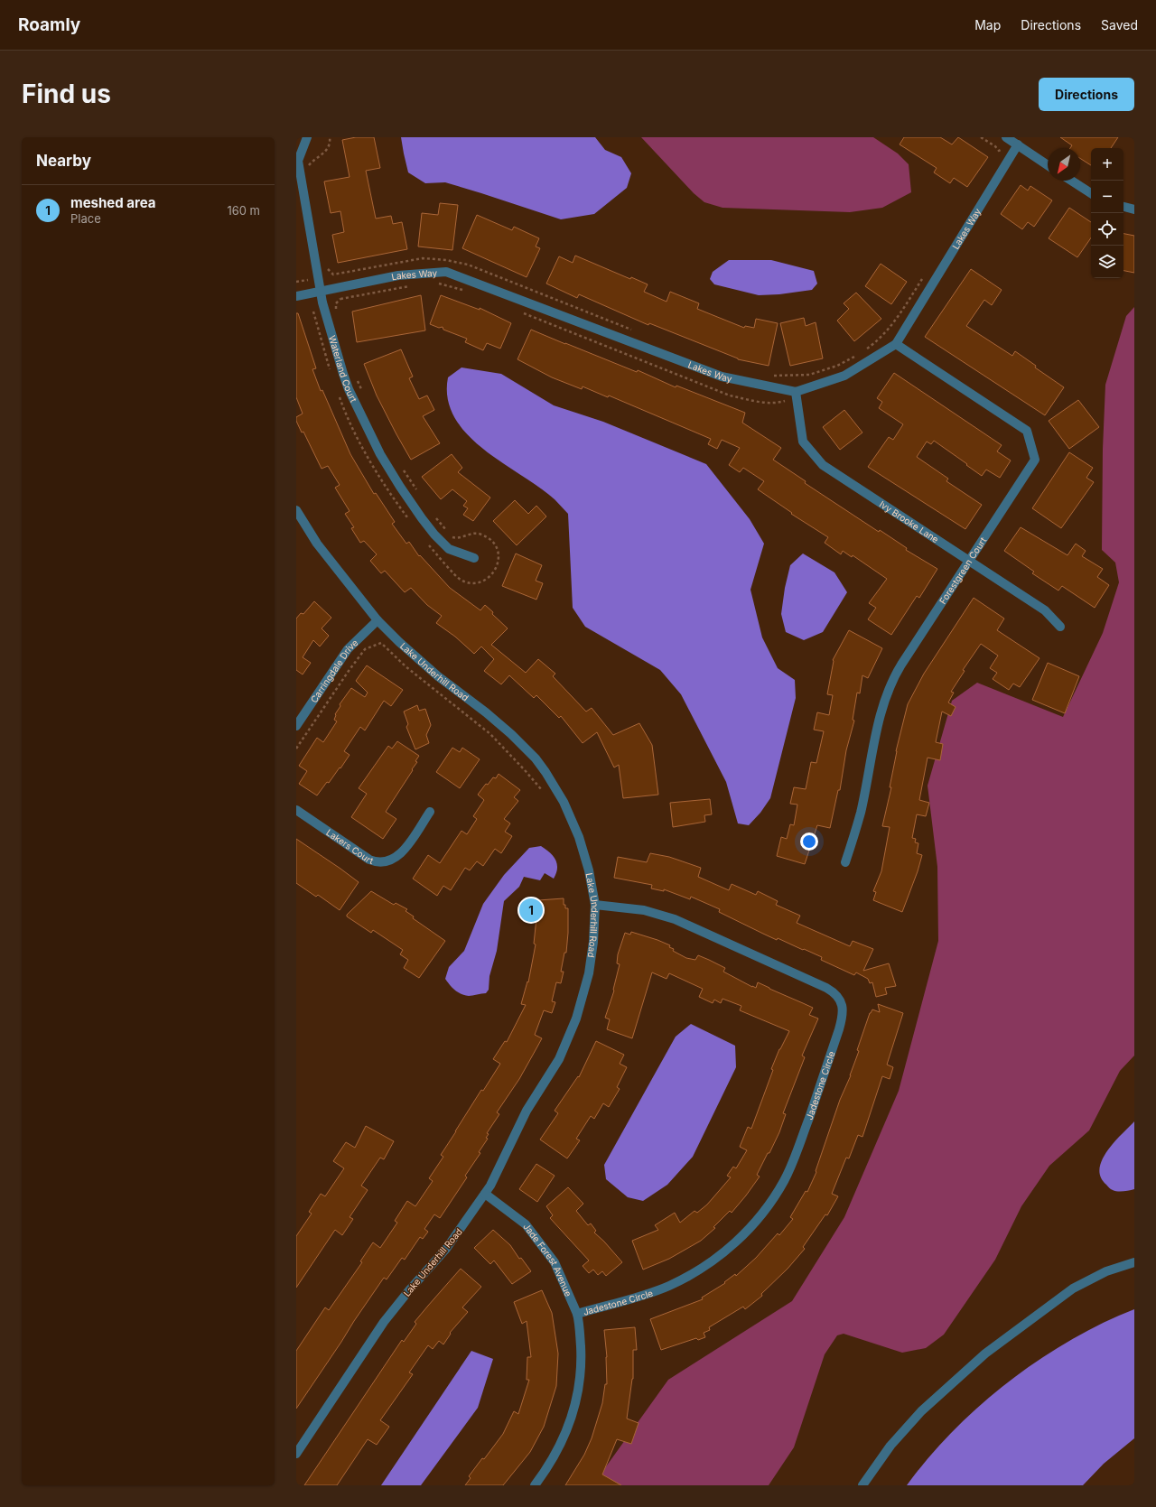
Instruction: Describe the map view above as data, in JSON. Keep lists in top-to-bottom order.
{
  "streets": {
    "street": [
      "Lakes Way",
      "Waterland Court",
      "Ivy Brooke Lane",
      "Forestgreen Court",
      "Carringdale Drive",
      "Lake Underhill Road",
      "Lakers Court",
      "Jadestone Circle",
      "Jade Forest Avenue"
    ]
  },
  "crossings": [
    ["Lakes Way", "Waterland Court"],
    ["Lakes Way", "Ivy Brooke Lane"],
    ["Lakes Way", "Forestgreen Court"],
    ["Ivy Brooke Lane", "Forestgreen Court"],
    ["Carringdale Drive", "Lake Underhill Road"],
    ["Lake Underhill Road", "Jadestone Circle"],
    ["Lake Underhill Road", "Jade Forest Avenue"],
    ["Jadestone Circle", "Jade Forest Avenue"]
  ],
  "north": "bottom left",
  "page": {
    "header": "Roamly",
    "nav": ["Map", "Directions", "Saved"],
    "buttons": "Directions",
    "title": "Find us",
    "heading": "Nearby",
    "map_buttons": ["+", "−"],
    "list": [
      {
        "mark": "1",
        "name": "meshed area",
        "note": "Place",
        "value": "160 m"
      }
    ],
    "pins": "1"
  }
}
